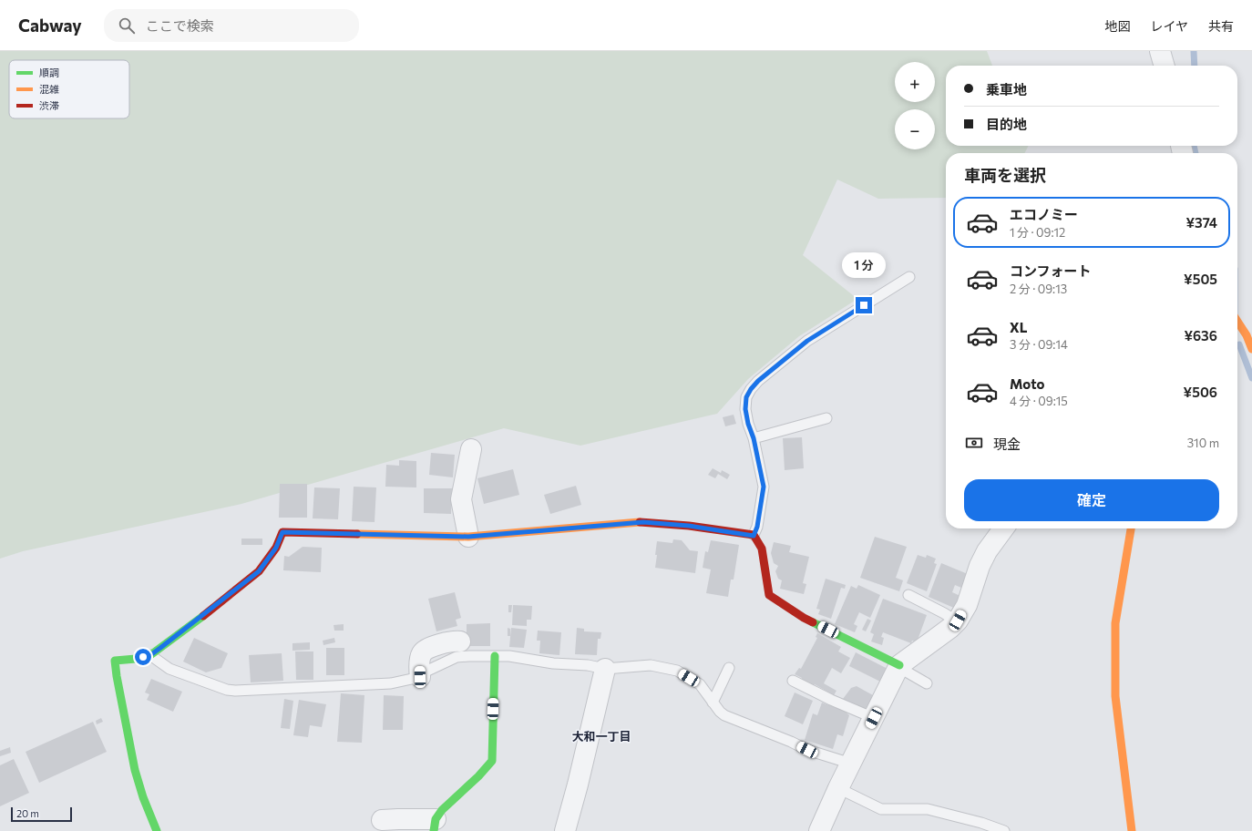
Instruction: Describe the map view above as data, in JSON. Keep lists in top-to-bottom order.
{
  "districts": ["大和一丁目"],
  "legend": ["順調", "混雑", "渋滞"],
  "scale_bar": "20 m",
  "page": {
    "header": "Cabway",
    "search": "ここで検索",
    "nav": ["地図", "レイヤ", "共有"],
    "map_buttons": ["+", "−"],
    "banner": ["乗車地", "目的地"],
    "heading": "車両を選択",
    "list": [
      {
        "name": "エコノミー",
        "note": "1 分 · 09:12",
        "value": "¥374"
      },
      {
        "name": "コンフォート",
        "note": "2 分 · 09:13",
        "value": "¥505"
      },
      {
        "name": "XL",
        "note": "3 分 · 09:14",
        "value": "¥636"
      },
      {
        "name": "Moto",
        "note": "4 分 · 09:15",
        "value": "¥506"
      }
    ],
    "bubble": "1 分",
    "pay": ["現金", "310 m"],
    "buttons": "確定",
    "scale": "20 m"
  }
}
